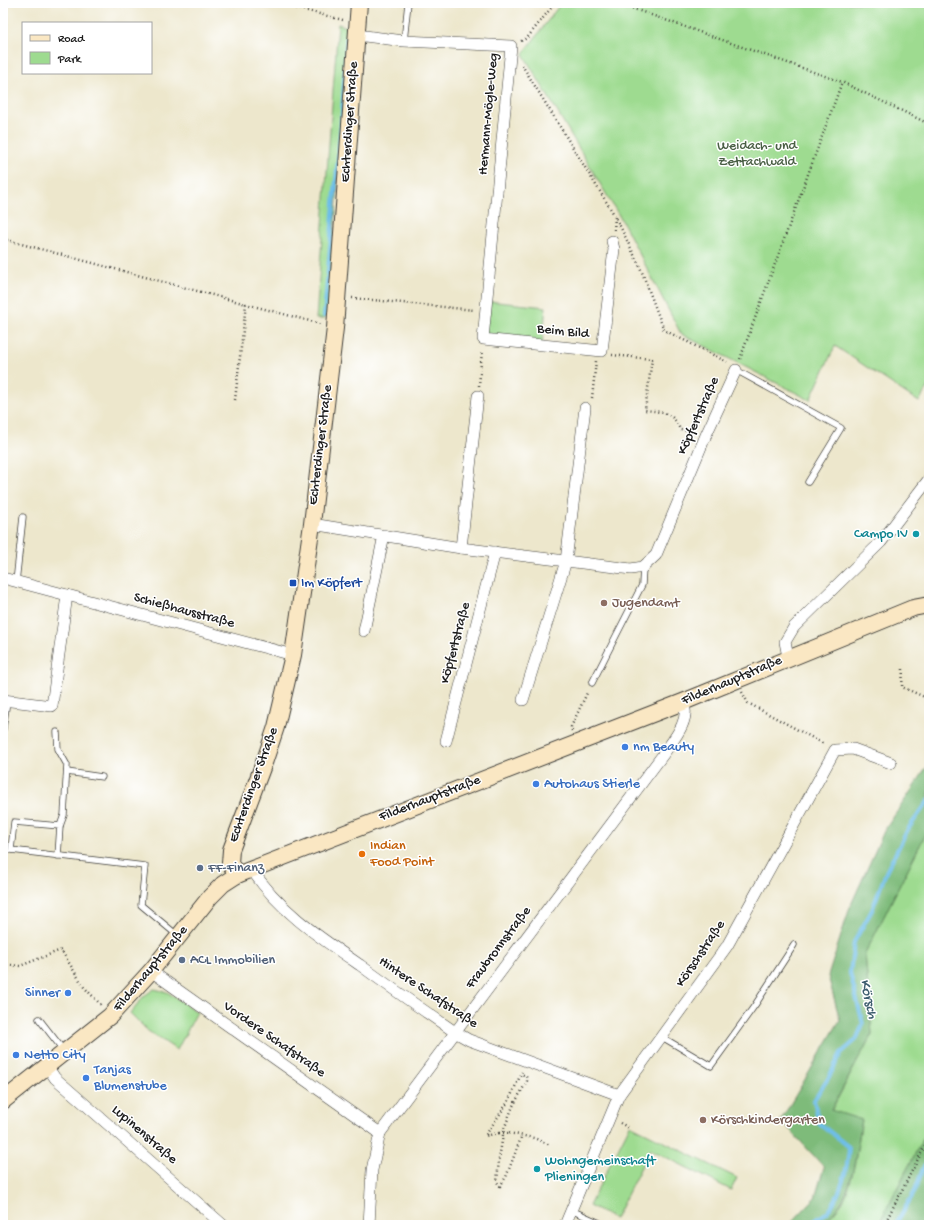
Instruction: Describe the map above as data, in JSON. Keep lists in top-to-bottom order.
{
  "streets": {
    "main road": ["Echterdinger Straße", "Filderhauptstraße"],
    "street": [
      "Hermann-Mögle-Weg",
      "Beim Bild",
      "Köpfertstraße",
      "Schießhausstraße",
      "Fraubronnstraße",
      "Körschstraße",
      "Hintere Schafstraße",
      "Vordere Schafstraße",
      "Lupinenstraße"
    ]
  },
  "crossings": [
    ["Hermann-Mögle-Weg", "Echterdinger Straße"],
    ["Hermann-Mögle-Weg", "Beim Bild"],
    ["Echterdinger Straße", "Schießhausstraße"],
    ["Echterdinger Straße", "Filderhauptstraße"],
    ["Filderhauptstraße", "Fraubronnstraße"],
    ["Filderhauptstraße", "Hintere Schafstraße"],
    ["Filderhauptstraße", "Vordere Schafstraße"],
    ["Filderhauptstraße", "Lupinenstraße"],
    ["Fraubronnstraße", "Hintere Schafstraße"],
    ["Fraubronnstraße", "Vordere Schafstraße"],
    ["Körschstraße", "Hintere Schafstraße"]
  ],
  "water": ["Körsch"],
  "parks": ["Weidach- und Zettachwald"],
  "places": {
    "other": [
      "Campo IV",
      "Jugendamt",
      "nm Beauty",
      "Autohaus Stierle",
      "Indian Food Point",
      "FF-Finanz",
      "ACL Immobilien",
      "Sinner",
      "Netto City",
      "Tanjas Blumenstube",
      "Körschkindergarten",
      "Wohngemeinschaft Plieningen"
    ],
    "transit": ["Im Köpfert"]
  },
  "legend": ["Road", "Park"]
}
